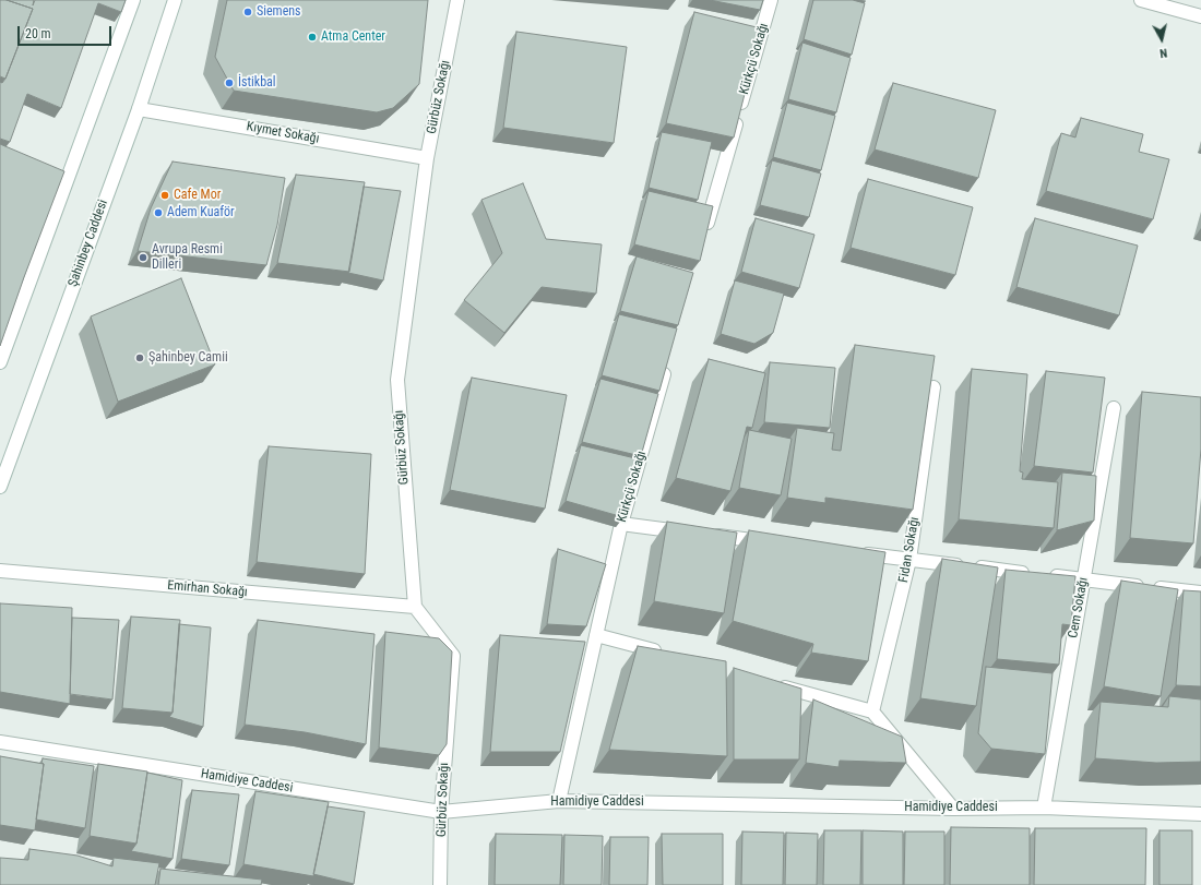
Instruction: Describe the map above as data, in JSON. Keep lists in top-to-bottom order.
{
  "streets": {
    "street": [
      "Kürkçü Sokağı",
      "Gürbüz Sokağı",
      "Kıymet Sokağı",
      "Şahinbey Caddesi",
      "Fidan Sokağı",
      "Emirhan Sokağı",
      "Cem Sokağı",
      "Hamidiye Caddesi"
    ]
  },
  "crossings": [
    ["Kürkçü Sokağı", "Hamidiye Caddesi"],
    ["Gürbüz Sokağı", "Kıymet Sokağı"],
    ["Gürbüz Sokağı", "Emirhan Sokağı"],
    ["Gürbüz Sokağı", "Hamidiye Caddesi"],
    ["Kıymet Sokağı", "Şahinbey Caddesi"],
    ["Cem Sokağı", "Hamidiye Caddesi"]
  ],
  "places": [
    "Siemens",
    "Atma Center",
    "İstikbal",
    "Cafe Mor",
    "Adem Kuaför",
    "Avrupa Resmi Dilleri",
    "Şahinbey Camii"
  ],
  "scale_bar": "20 m",
  "north": "bottom"
}
